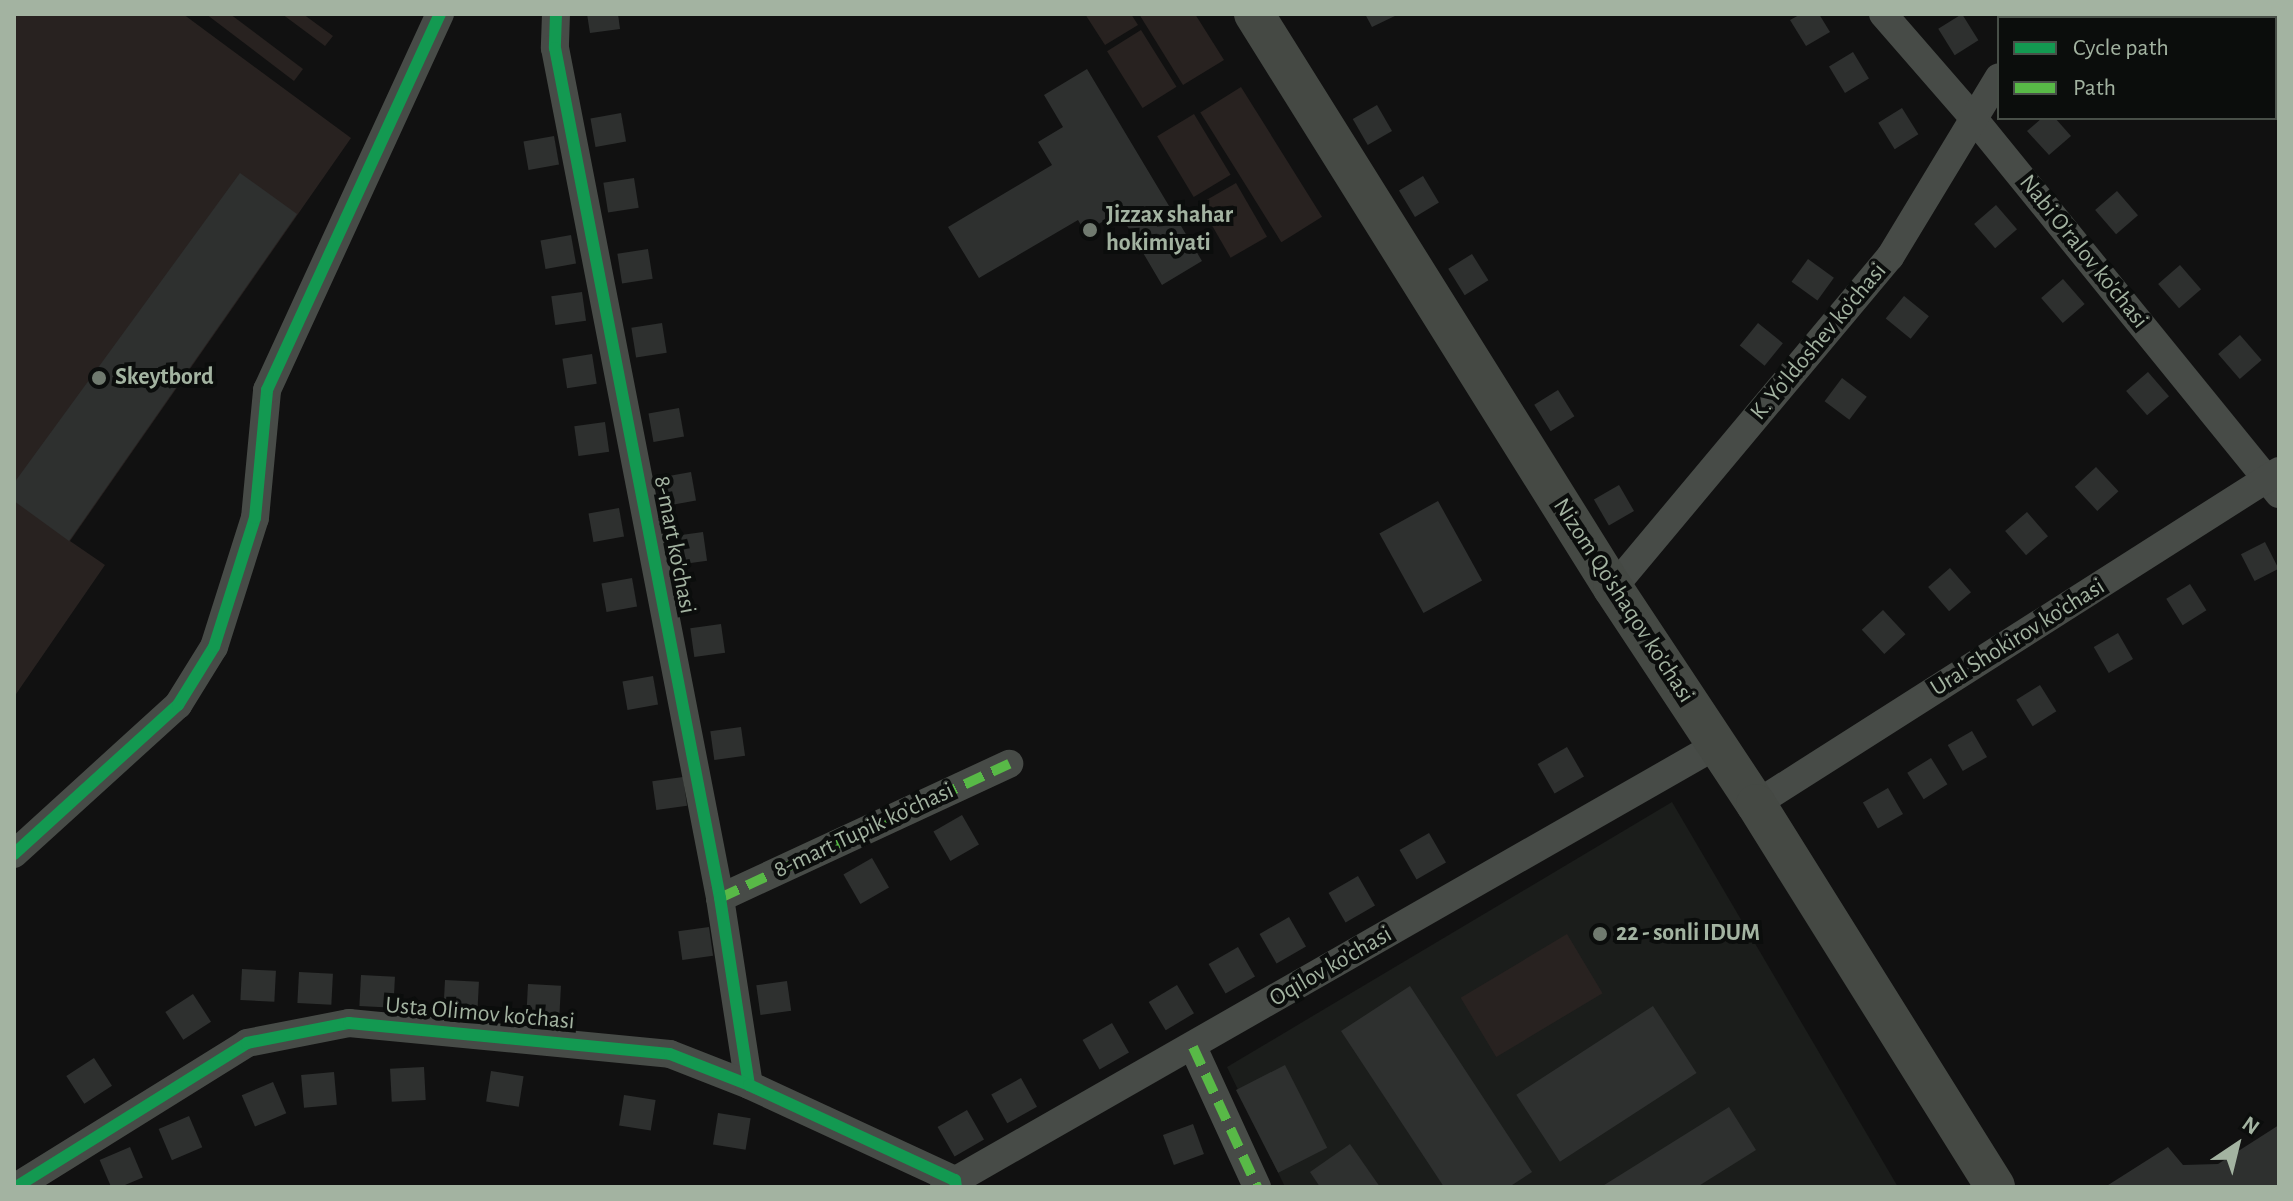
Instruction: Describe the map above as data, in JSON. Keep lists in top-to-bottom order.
{
  "streets": {
    "main road": ["Nizom Qo'shaqov ko'chasi"],
    "street": [
      "Nabi O'ralov ko'chasi",
      "K. Yo'ldoshev ko'chasi",
      "8-mart ko'chasi",
      "Ural Shokirov ko'chasi",
      "8-mart Tupik ko'chasi",
      "Oqilov ko'chasi",
      "Usta Olimov ko'chasi"
    ]
  },
  "crossings": [
    ["Nabi O'ralov ko'chasi", "K. Yo'ldoshev ko'chasi"],
    ["Nabi O'ralov ko'chasi", "Ural Shokirov ko'chasi"],
    ["K. Yo'ldoshev ko'chasi", "Nizom Qo'shaqov ko'chasi"],
    ["8-mart ko'chasi", "8-mart Tupik ko'chasi"],
    ["8-mart ko'chasi", "Usta Olimov ko'chasi"],
    ["Nizom Qo'shaqov ko'chasi", "Ural Shokirov ko'chasi"],
    ["Nizom Qo'shaqov ko'chasi", "Oqilov ko'chasi"],
    ["Oqilov ko'chasi", "Usta Olimov ko'chasi"]
  ],
  "places": ["Jizzax shahar hokimiyati", "Skeytbord", "22 - sonli IDUM"],
  "legend": ["Cycle path", "Path"],
  "north": "top right"
}
